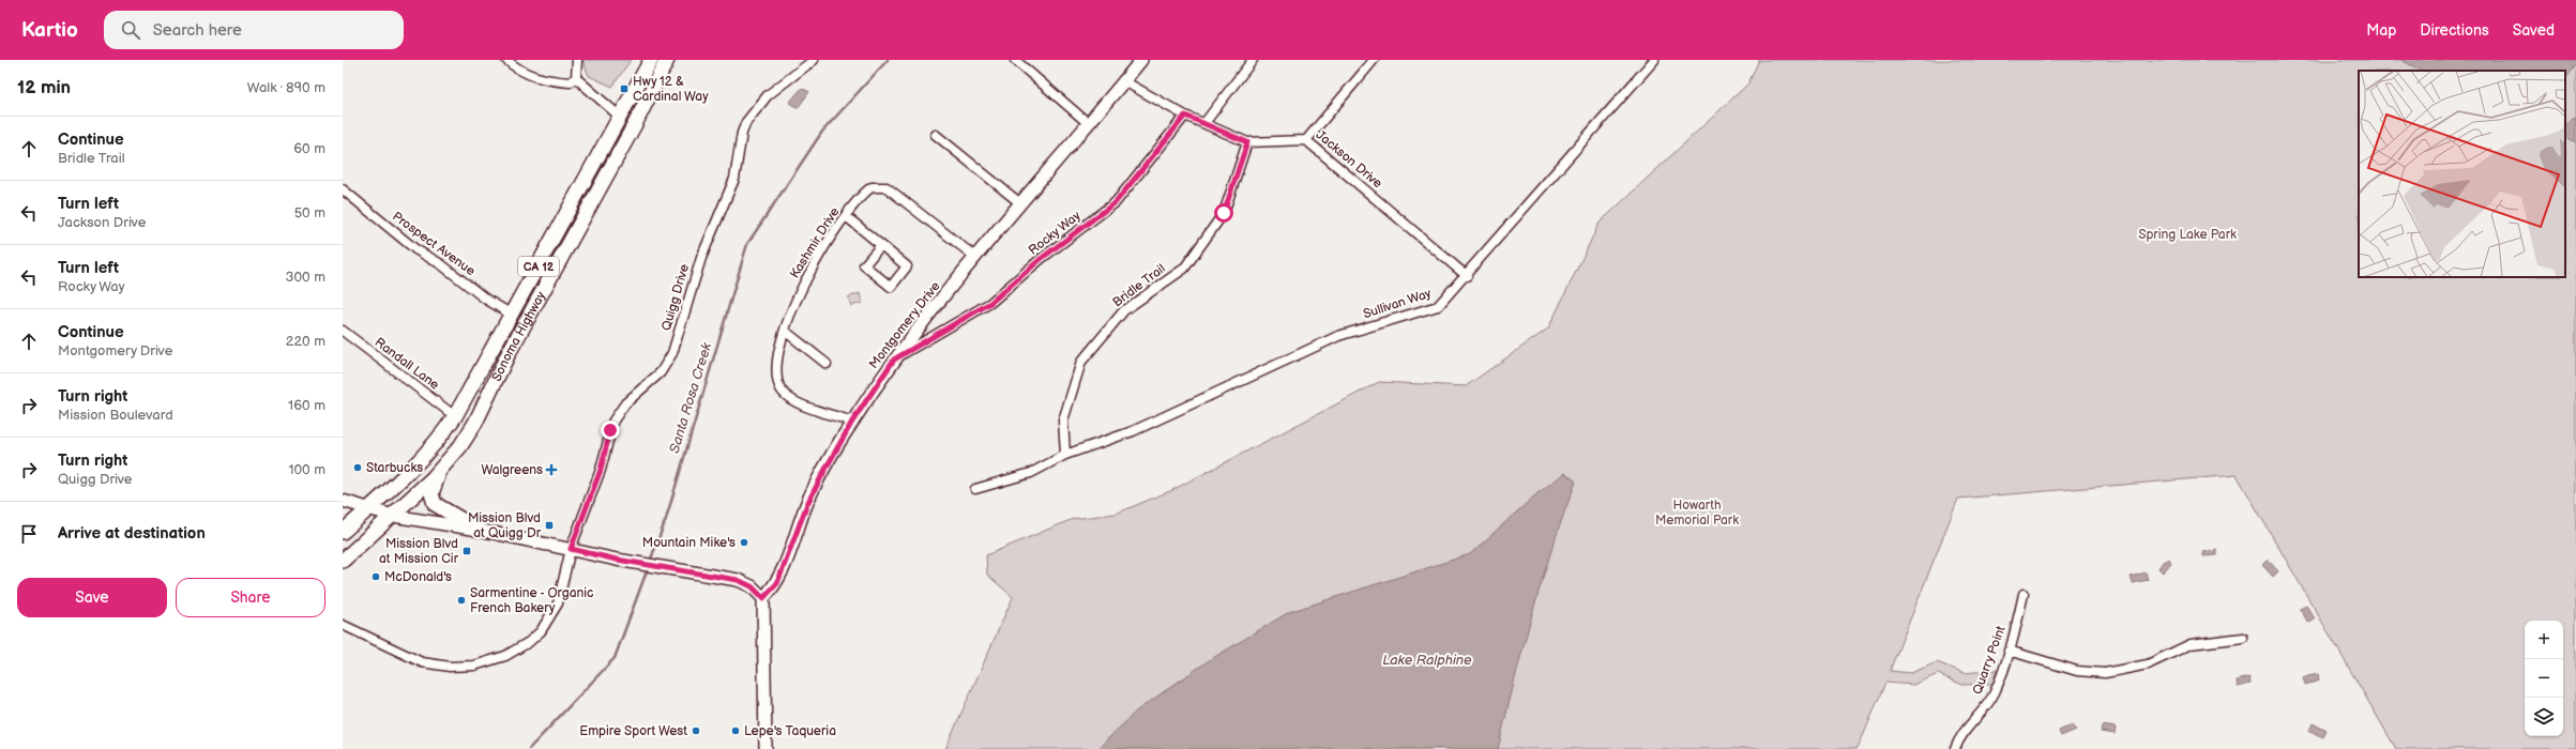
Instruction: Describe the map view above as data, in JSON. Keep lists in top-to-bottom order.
{
  "streets": {
    "main road": ["CA 12", "Sonoma Highway"],
    "street": [
      "Jackson Drive",
      "Rocky Way",
      "Kashmir Drive",
      "Prospect Avenue",
      "Bridle Trail",
      "Quigg Drive",
      "Sullivan Way",
      "Montgomery Drive",
      "Randall Lane",
      "Quarry Point"
    ]
  },
  "crossings": [
    ["Jackson Drive", "Rocky Way"],
    ["Jackson Drive", "Bridle Trail"],
    ["Jackson Drive", "Sullivan Way"],
    ["Jackson Drive", "Montgomery Drive"],
    ["Rocky Way", "Montgomery Drive"],
    ["Kashmir Drive", "Montgomery Drive"],
    ["Prospect Avenue", "Sonoma Highway"],
    ["Bridle Trail", "Sullivan Way"],
    ["Sonoma Highway", "Randall Lane"]
  ],
  "water": ["Santa Rosa Creek", "Lake Ralphine"],
  "parks": ["Spring Lake Park", "Howarth Memorial Park"],
  "places": {
    "transit": ["Hwy 12 & Cardinal Way", "Mission Blvd at Quigg Dr", "Mission Blvd at Mission Cir"],
    "other": [
      "Starbucks",
      "Mountain Mike's",
      "McDonald's",
      "Sarmentine - Organic French Bakery",
      "Empire Sport West",
      "Lepe's Taqueria"
    ],
    "health": ["Walgreens"]
  },
  "page": {
    "header": "Kartio",
    "search": "Search here",
    "nav": ["Map", "Directions", "Saved"],
    "heading": ["12 min", "Walk · 890 m"],
    "list": [
      ["Continue", "Bridle Trail", "60 m"],
      ["Turn left", "Jackson Drive", "50 m"],
      ["Turn left", "Rocky Way", "300 m"],
      ["Continue", "Montgomery Drive", "220 m"],
      ["Turn right", "Mission Boulevard", "160 m"],
      ["Turn right", "Quigg Drive", "100 m"],
      "Arrive at destination"
    ],
    "buttons": ["Save", "Share"],
    "map_buttons": ["+", "−"]
  }
}
